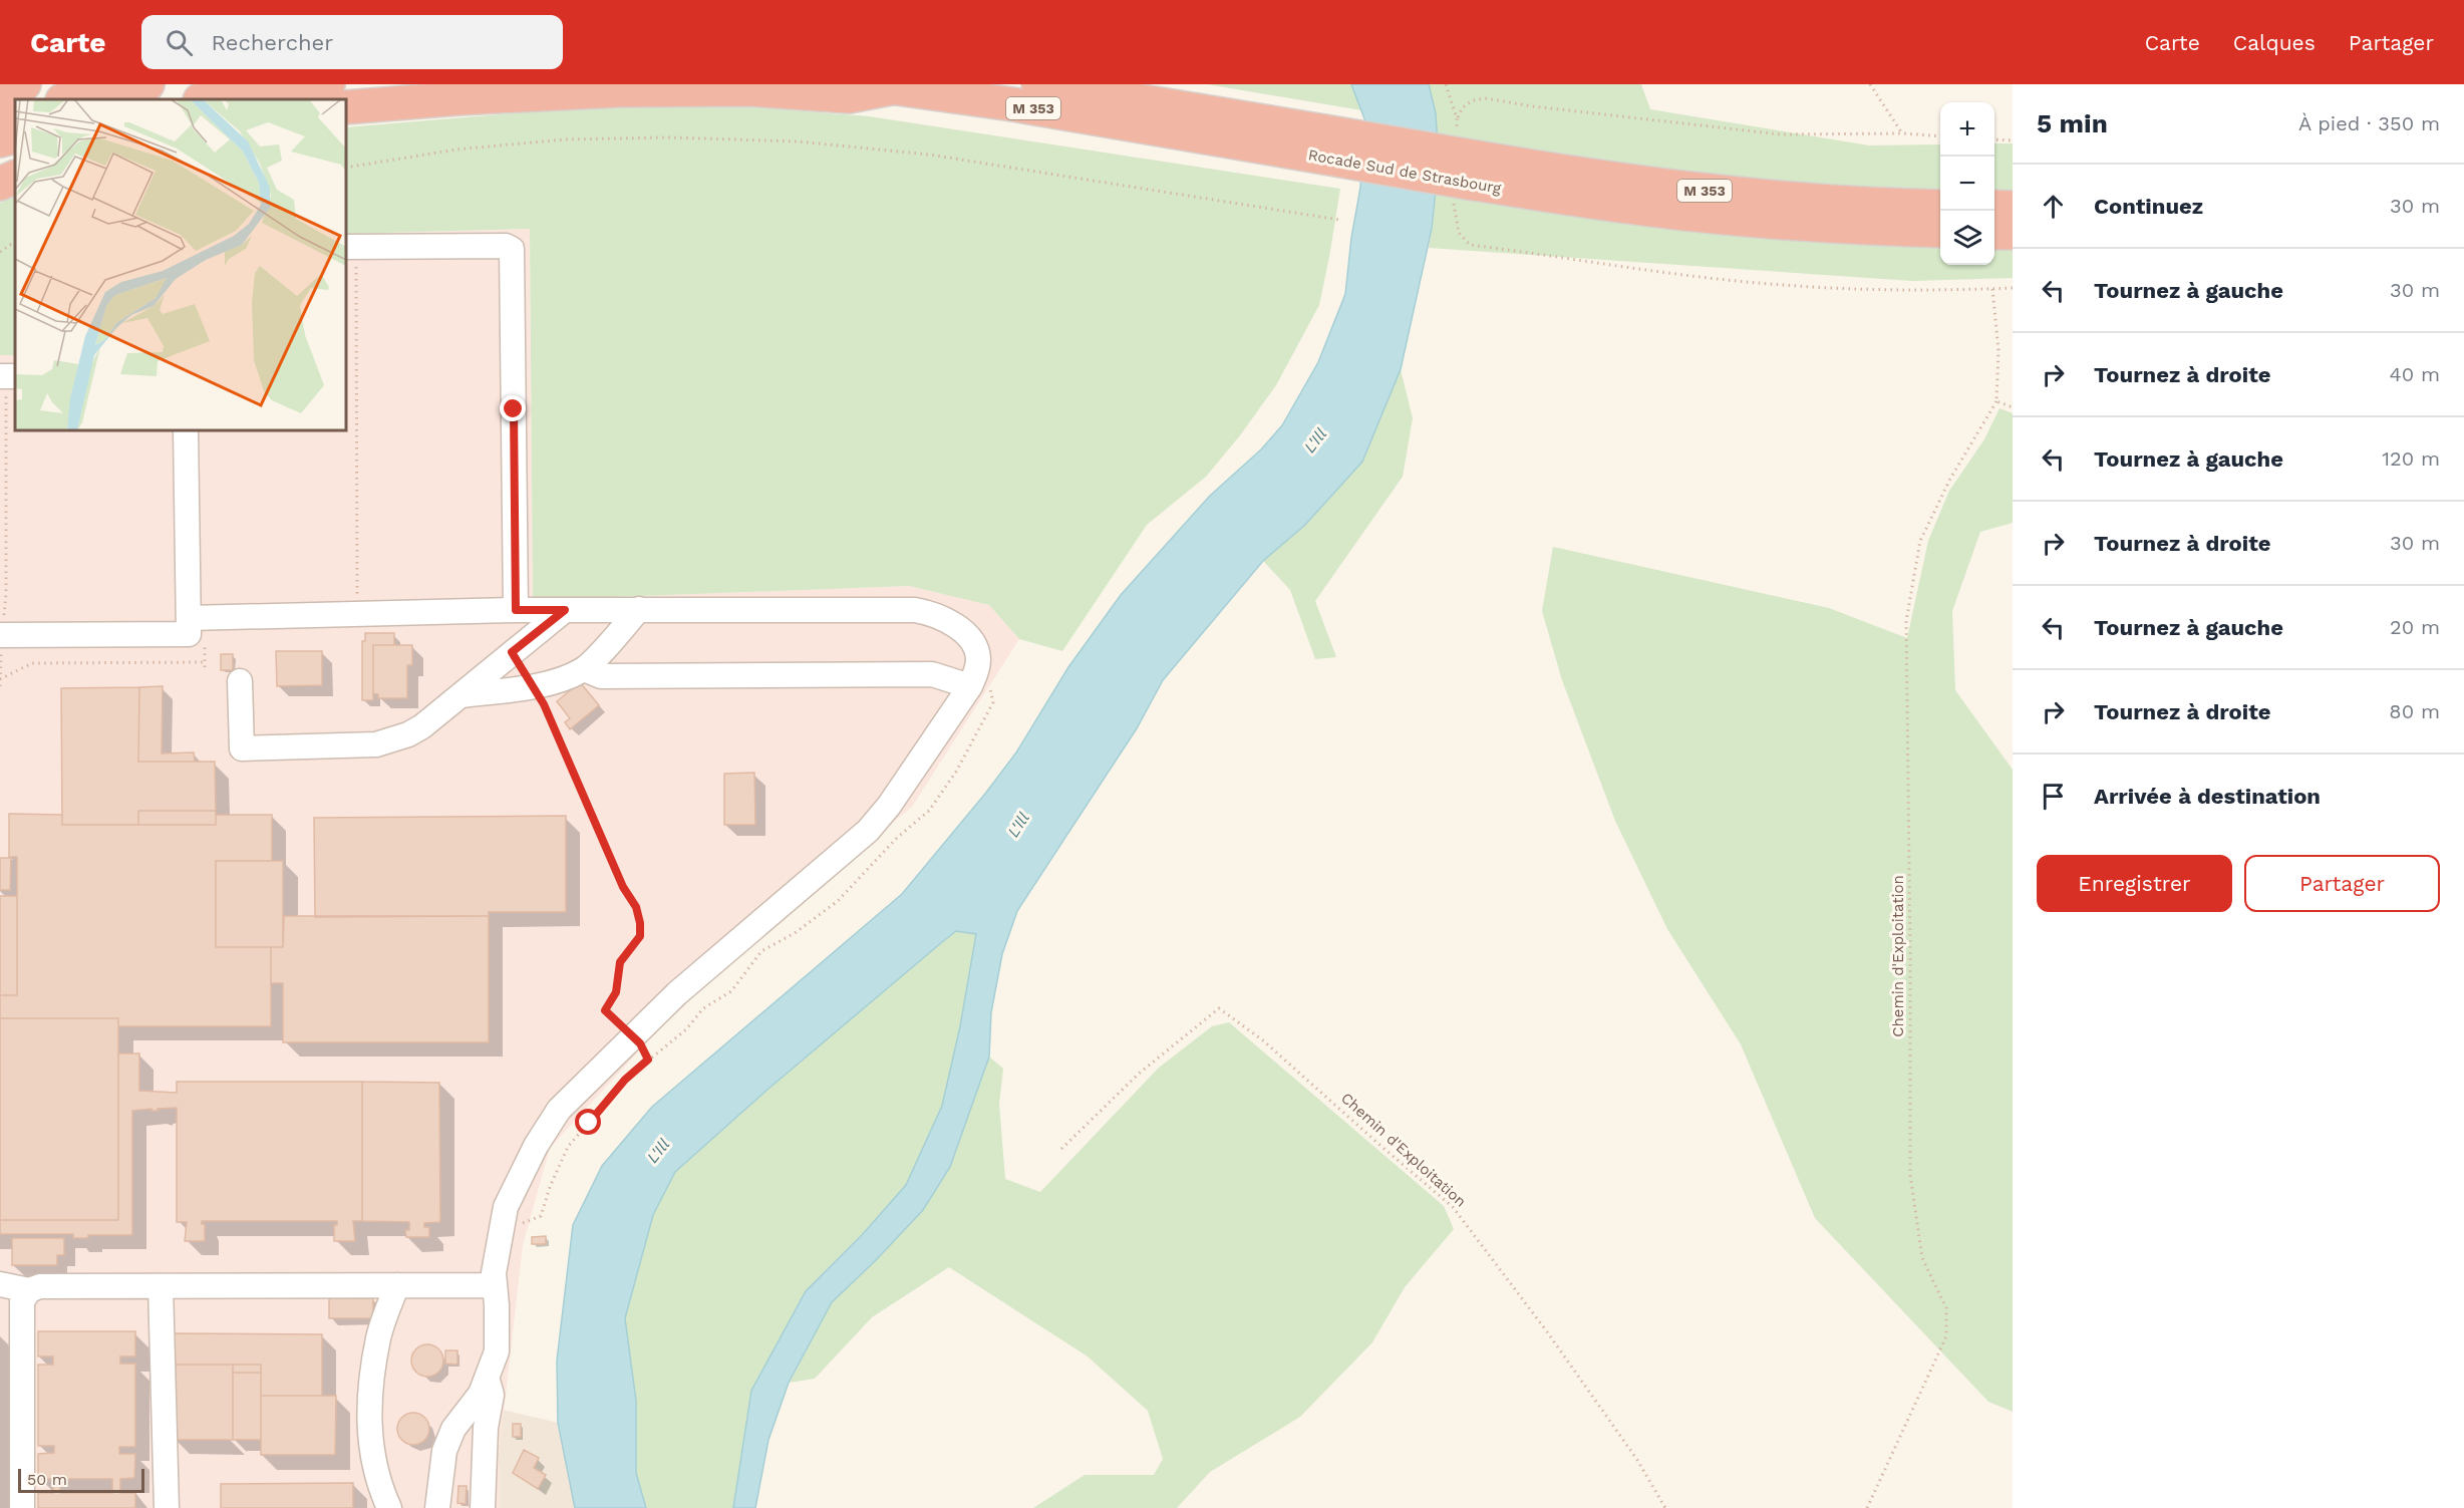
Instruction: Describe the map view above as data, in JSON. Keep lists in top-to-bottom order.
{
  "streets": {
    "highway": ["M 353", "Rocade Sud de Strasbourg"],
    "path": ["Chemin d'Exploitation"]
  },
  "water": ["L'Ill"],
  "scale_bar": "50 m",
  "page": {
    "header": "Carte",
    "search": "Rechercher",
    "nav": ["Carte", "Calques", "Partager"],
    "heading": ["5 min", "À pied · 350 m"],
    "map_buttons": ["+", "−"],
    "list": [
      ["Continuez", "30 m"],
      ["Tournez à gauche", "30 m"],
      ["Tournez à droite", "40 m"],
      ["Tournez à gauche", "120 m"],
      ["Tournez à droite", "30 m"],
      ["Tournez à gauche", "20 m"],
      ["Tournez à droite", "80 m"],
      "Arrivée à destination"
    ],
    "buttons": ["Enregistrer", "Partager"],
    "scale": "50 m"
  }
}
